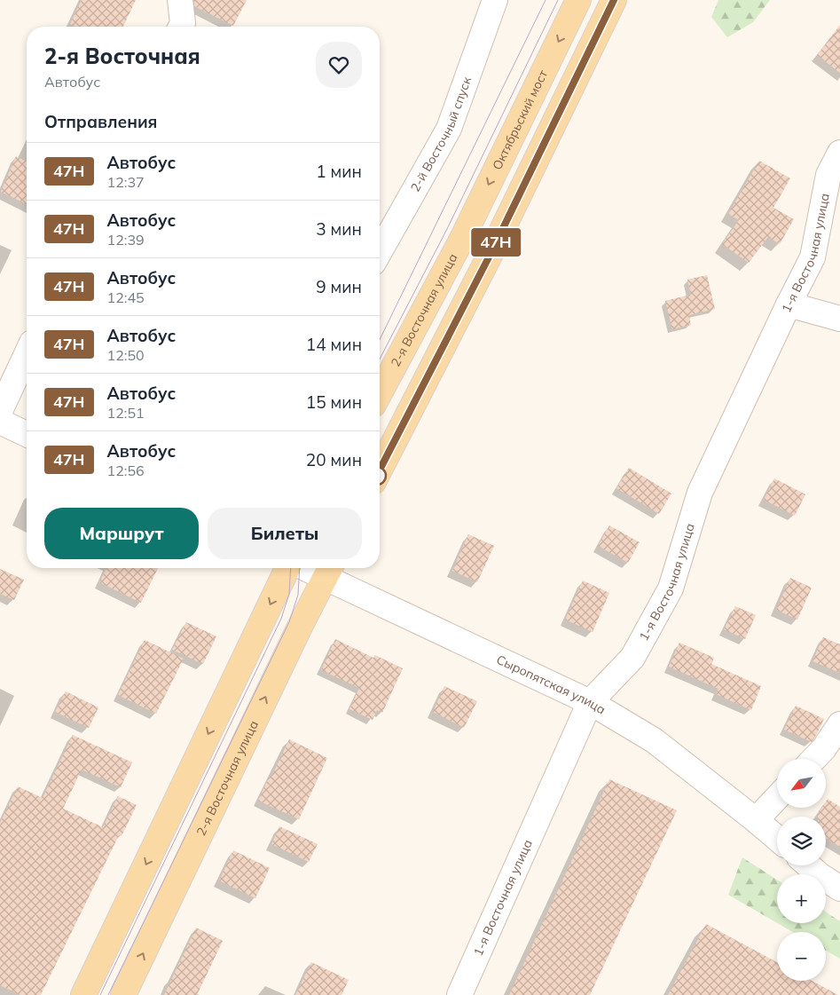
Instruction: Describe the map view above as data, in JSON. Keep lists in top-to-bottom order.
{
  "streets": {
    "main road": ["Октябрьский мост", "2-я Восточная улица"],
    "street": ["2-й Восточный спуск", "1-я Восточная улица", "Сыропятская улица"]
  },
  "crossings": [
    ["Октябрьский мост", "2-я Восточная улица"],
    ["1-я Восточная улица", "Сыропятская улица"],
    ["2-я Восточная улица", "Сыропятская улица"]
  ],
  "lines": ["bus line 47Н"],
  "north": "bottom left",
  "page": {
    "on_map": "47Н",
    "heading": [
      ["2-я Восточная", "Автобус"],
      "Отправления"
    ],
    "list": [
      {
        "mark": "47Н",
        "name": "Автобус",
        "note": "12:37",
        "value": "1 мин"
      },
      {
        "mark": "47Н",
        "name": "Автобус",
        "note": "12:39",
        "value": "3 мин"
      },
      {
        "mark": "47Н",
        "name": "Автобус",
        "note": "12:45",
        "value": "9 мин"
      },
      {
        "mark": "47Н",
        "name": "Автобус",
        "note": "12:50",
        "value": "14 мин"
      },
      {
        "mark": "47Н",
        "name": "Автобус",
        "note": "12:51",
        "value": "15 мин"
      },
      {
        "mark": "47Н",
        "name": "Автобус",
        "note": "12:56",
        "value": "20 мин"
      }
    ],
    "buttons": ["Маршрут", "Билеты"],
    "map_buttons": ["+", "−"]
  }
}
